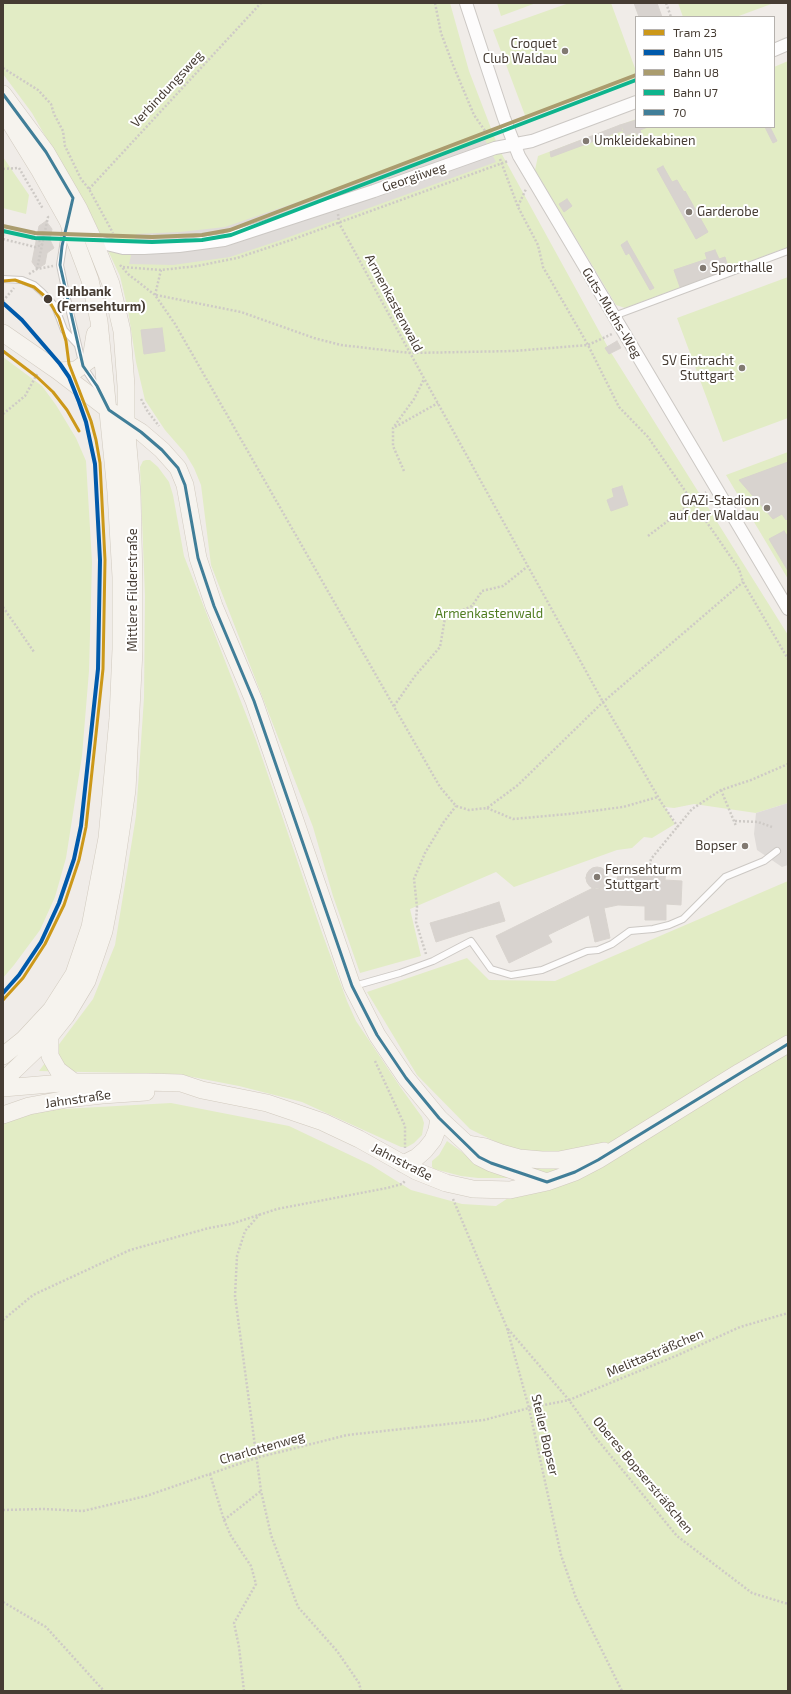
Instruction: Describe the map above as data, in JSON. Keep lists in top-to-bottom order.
{
  "streets": {
    "main road": ["Mittlere Filderstraße", "Jahnstraße"],
    "street": ["Georgiiweg", "Guts-Muths-Weg"],
    "path": [
      "Verbindungsweg",
      "Armenkastenwald",
      "Melittasträßchen",
      "Steiler Bopser",
      "Charlottenweg",
      "Oberes Bopsersträßchen"
    ]
  },
  "crossings": [
    ["Georgiiweg", "Armenkastenwald"],
    ["Georgiiweg", "Guts-Muths-Weg"],
    ["Georgiiweg", "Mittlere Filderstraße"],
    ["Jahnstraße", "Steiler Bopser"],
    ["Melittasträßchen", "Steiler Bopser"],
    ["Melittasträßchen", "Charlottenweg"],
    ["Melittasträßchen", "Oberes Bopsersträßchen"],
    ["Steiler Bopser", "Charlottenweg"],
    ["Steiler Bopser", "Oberes Bopsersträßchen"]
  ],
  "parks": ["Armenkastenwald"],
  "places": [
    "Croquet Club Waldau",
    "Umkleidekabinen",
    "Garderobe",
    "Sporthalle",
    "Ruhbank (Fernsehturm)",
    "SV Eintracht Stuttgart",
    "GAZi-Stadion auf der Waldau",
    "Bopser",
    "Fernsehturm Stuttgart"
  ],
  "lines": [
    "rail line U8",
    "rail line U7",
    "transit line 70",
    "tram line 23",
    "rail line U15"
  ],
  "legend": [
    "Tram 23",
    "Bahn U15",
    "Bahn U8",
    "Bahn U7",
    "70"
  ]
}
